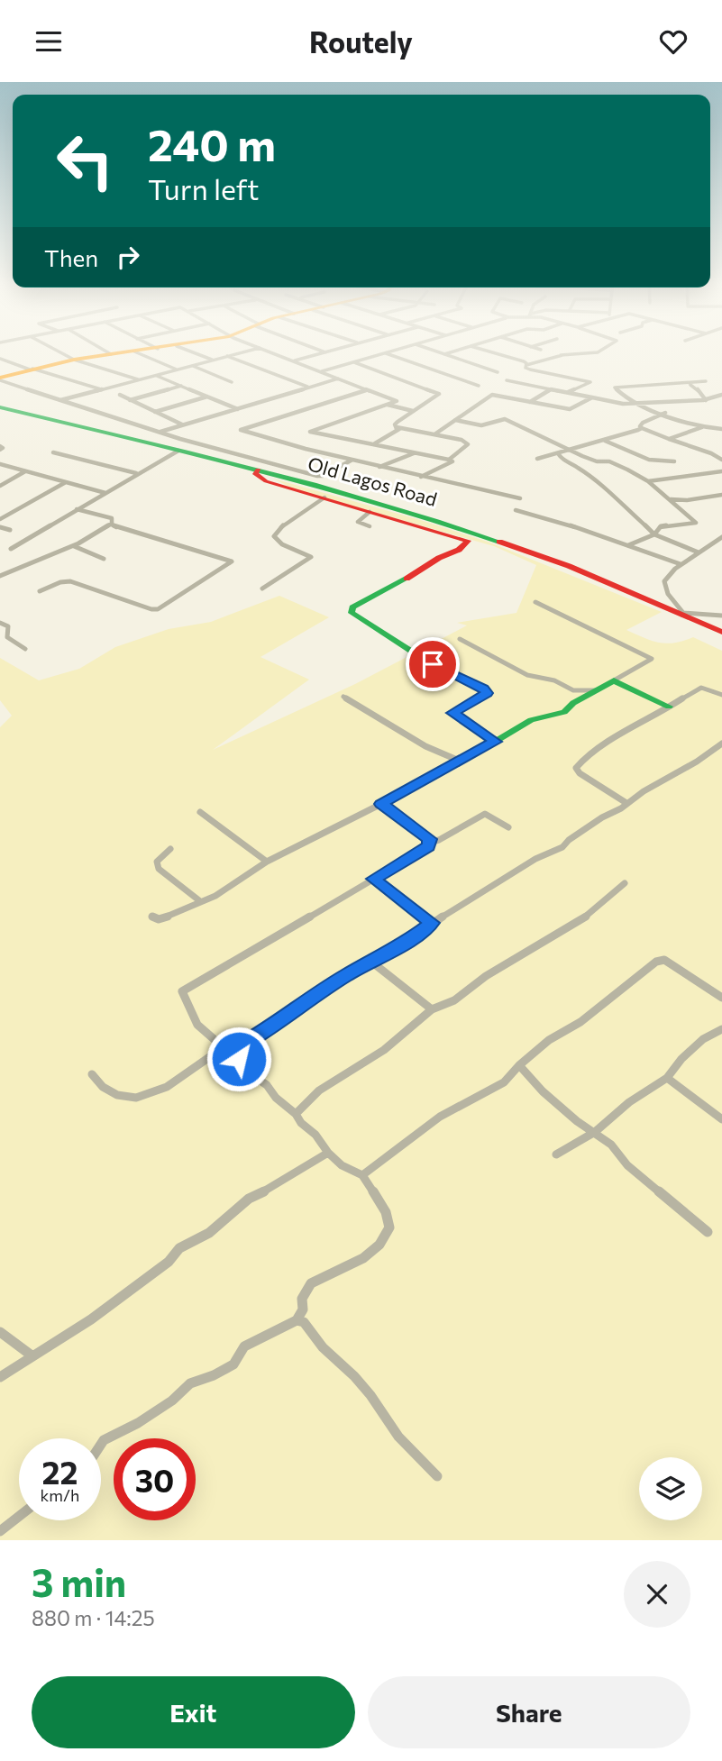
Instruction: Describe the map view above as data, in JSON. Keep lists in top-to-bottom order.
{
  "streets": {
    "street": ["Old Lagos Road"]
  },
  "page": {
    "header": "Routely",
    "turn": ["240 m", "Turn left"],
    "then": "Then",
    "speed": "22 km/h",
    "limit": "30",
    "heading": ["3 min", "880 m · 14:25"],
    "buttons": ["Exit", "Share"]
  }
}
